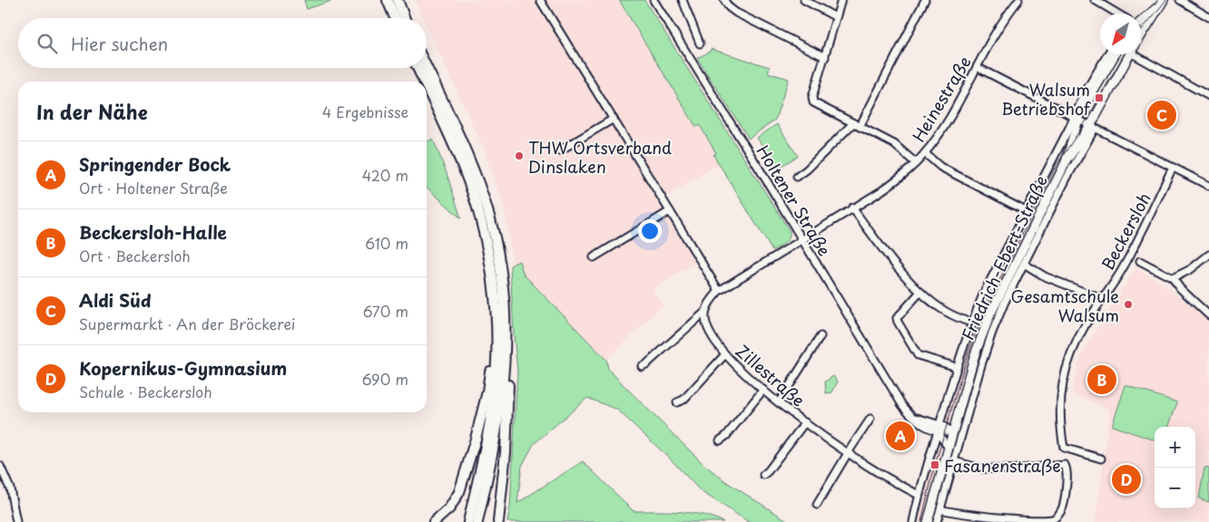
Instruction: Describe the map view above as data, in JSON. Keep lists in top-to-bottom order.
{
  "streets": {
    "main road": ["Friedrich-Ebert-Straße"],
    "street": [
      "Heinestraße",
      "Holtener Straße",
      "Beckersloh",
      "Zillestraße"
    ]
  },
  "crossings": [
    ["Heinestraße", "Holtener Straße"],
    ["Holtener Straße", "Friedrich-Ebert-Straße"]
  ],
  "places": {
    "transit": ["Walsum Betriebshof", "Fasanenstraße"],
    "other": ["THW Ortsverband Dinslaken", "Gesamtschule Walsum"]
  },
  "north": "bottom left",
  "page": {
    "search": "Hier suchen",
    "heading": ["In der Nähe", "4 Ergebnisse"],
    "pins": [
      "C",
      "B",
      "A",
      "D"
    ],
    "list": [
      {
        "mark": "A",
        "name": "Springender Bock",
        "note": "Ort · Holtener Straße",
        "value": "420 m"
      },
      {
        "mark": "B",
        "name": "Beckersloh-Halle",
        "note": "Ort · Beckersloh",
        "value": "610 m"
      },
      {
        "mark": "C",
        "name": "Aldi Süd",
        "note": "Supermarkt · An der Bröckerei",
        "value": "670 m"
      },
      {
        "mark": "D",
        "name": "Kopernikus-Gymnasium",
        "note": "Schule · Beckersloh",
        "value": "690 m"
      }
    ],
    "map_buttons": ["+", "−"]
  }
}
